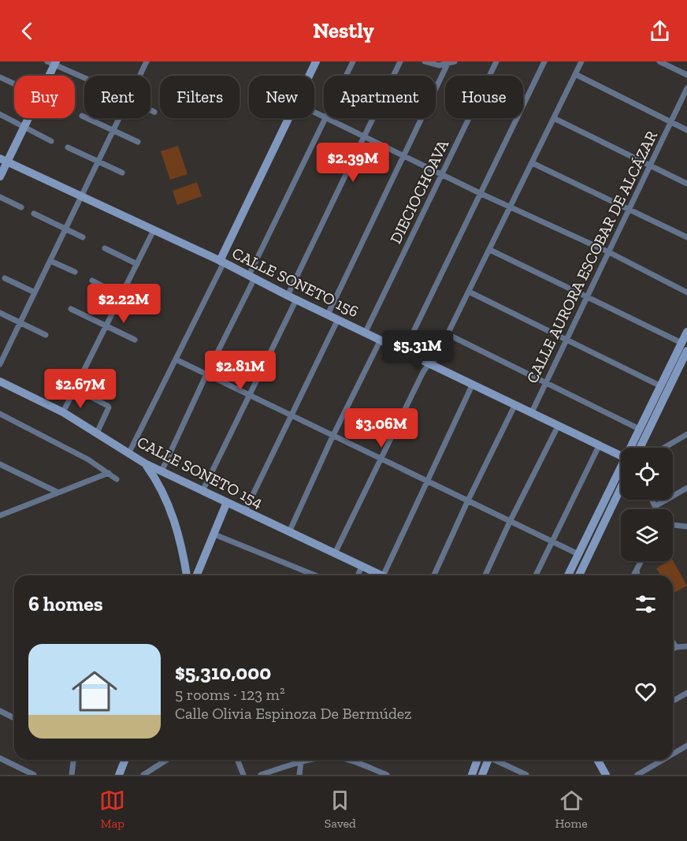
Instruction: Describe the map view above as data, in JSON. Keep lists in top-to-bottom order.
{
  "streets": {
    "street": [
      "DIECIOCHOAVA",
      "CALLE AURORA ESCOBAR DE ALCÁZAR",
      "CALLE SONETO 156",
      "CALLE SONETO 154"
    ]
  },
  "crossings": [
    ["DIECIOCHOAVA", "CALLE SONETO 156"],
    ["CALLE AURORA ESCOBAR DE ALCÁZAR", "CALLE SONETO 156"]
  ],
  "page": {
    "header": "Nestly",
    "chip": [
      "Buy",
      "Rent",
      "Filters",
      "New",
      "Apartment",
      "House"
    ],
    "price": [
      "$2.39M",
      "$2.22M",
      "$5.31M",
      "$2.81M",
      "$2.67M",
      "$3.06M"
    ],
    "heading": "6 homes",
    "list": [
      {
        "name": "$5,310,000",
        "note": "5 rooms · 123 m² · Calle Olivia Espinoza De Bermúdez"
      }
    ],
    "tabs": ["Map", "Saved", "Home"]
  }
}
